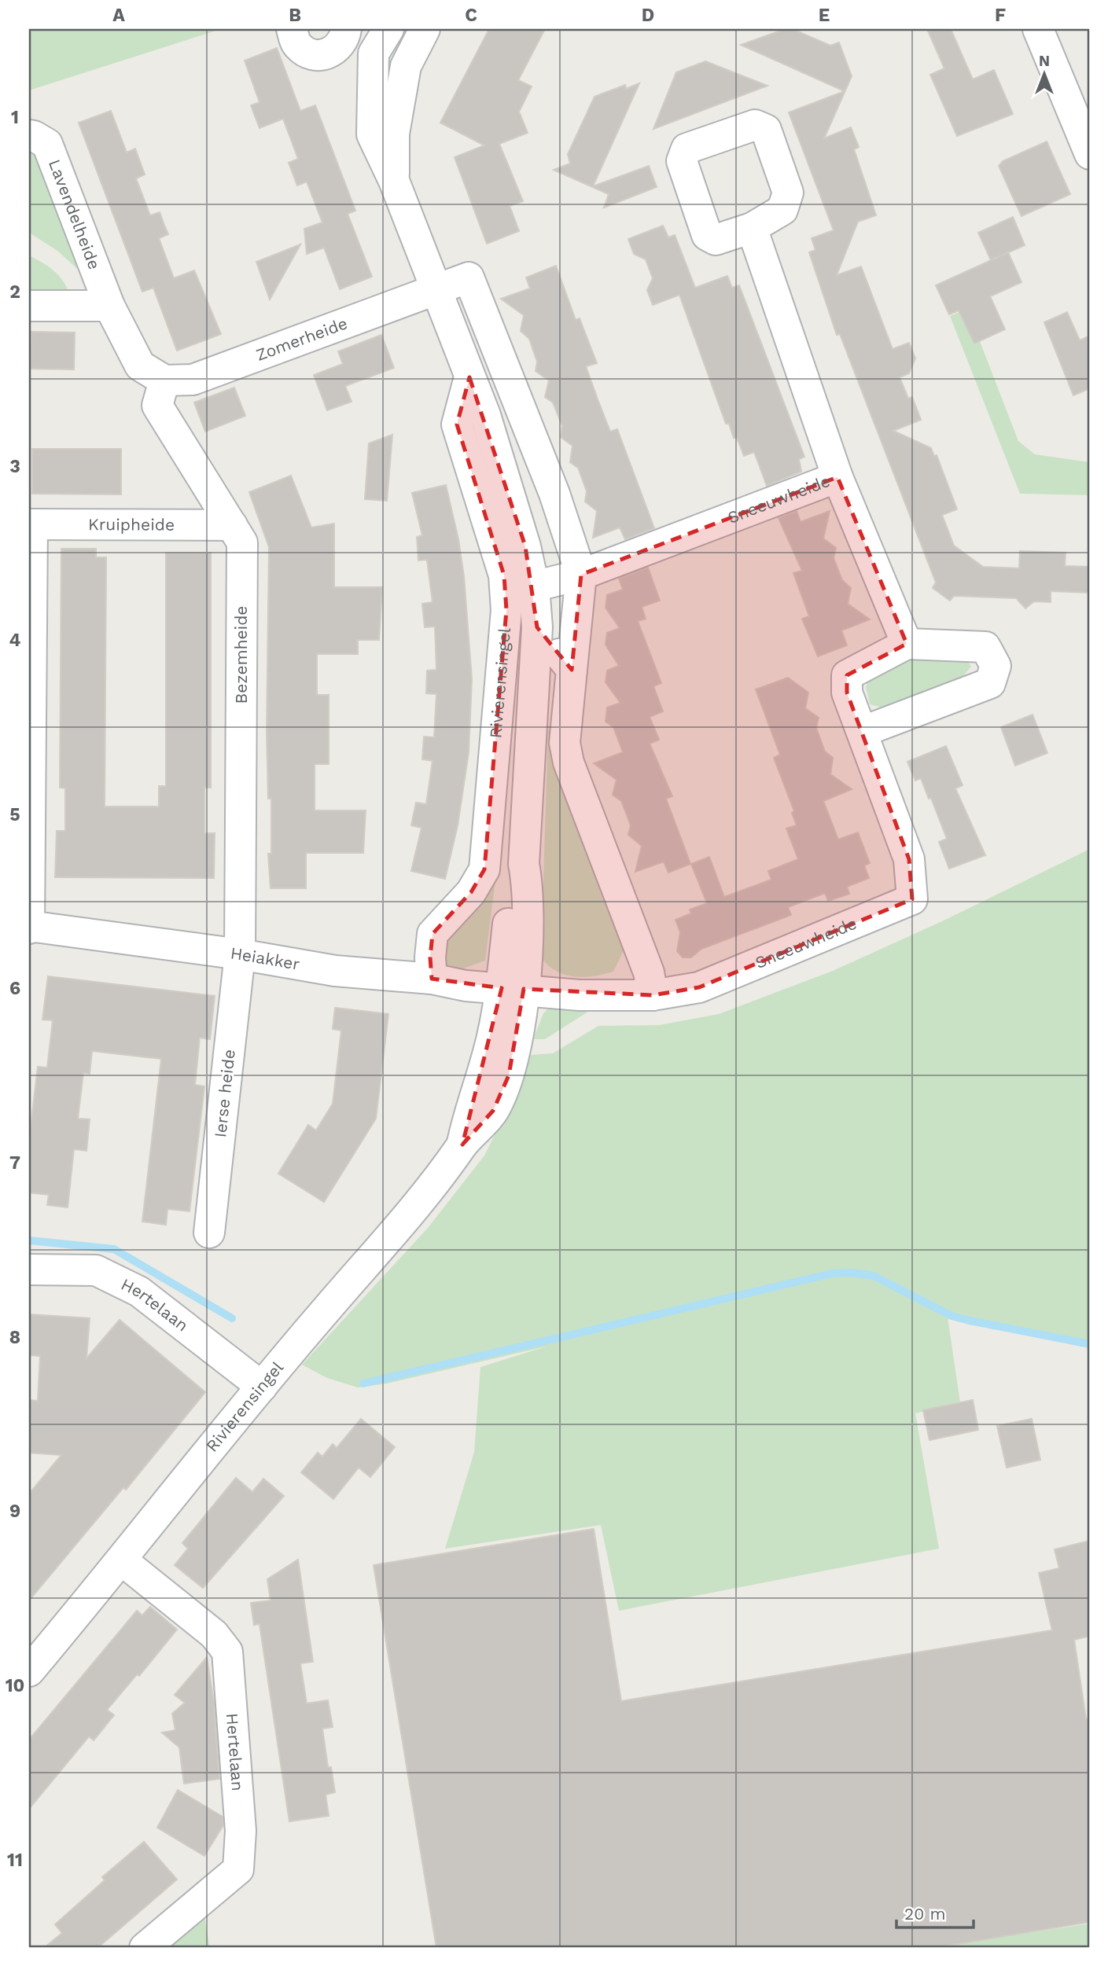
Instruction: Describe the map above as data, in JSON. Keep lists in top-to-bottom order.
{
  "streets": {
    "street": [
      "Lavendelheide",
      "Zomerheide",
      "Sneeuwheide",
      "Kruipheide",
      "Bezemheide",
      "Rivierensingel",
      "Heiakker",
      "Ierse heide",
      "Hertelaan"
    ]
  },
  "crossings": [
    ["Lavendelheide", "Zomerheide"],
    ["Lavendelheide", "Bezemheide"],
    ["Zomerheide", "Bezemheide"],
    ["Zomerheide", "Rivierensingel"],
    ["Sneeuwheide", "Rivierensingel"],
    ["Sneeuwheide", "Heiakker"],
    ["Kruipheide", "Bezemheide"],
    ["Bezemheide", "Heiakker"],
    ["Bezemheide", "Ierse heide"],
    ["Rivierensingel", "Heiakker"],
    ["Rivierensingel", "Hertelaan"],
    ["Heiakker", "Ierse heide"]
  ],
  "scale_bar": "20 m",
  "north": "top",
  "grid": {
    "columns": [
      "A",
      "B",
      "C",
      "D",
      "E",
      "F"
    ],
    "rows": [
      "1",
      "2",
      "3",
      "4",
      "5",
      "6",
      "7",
      "8",
      "9",
      "10",
      "11"
    ]
  }
}
